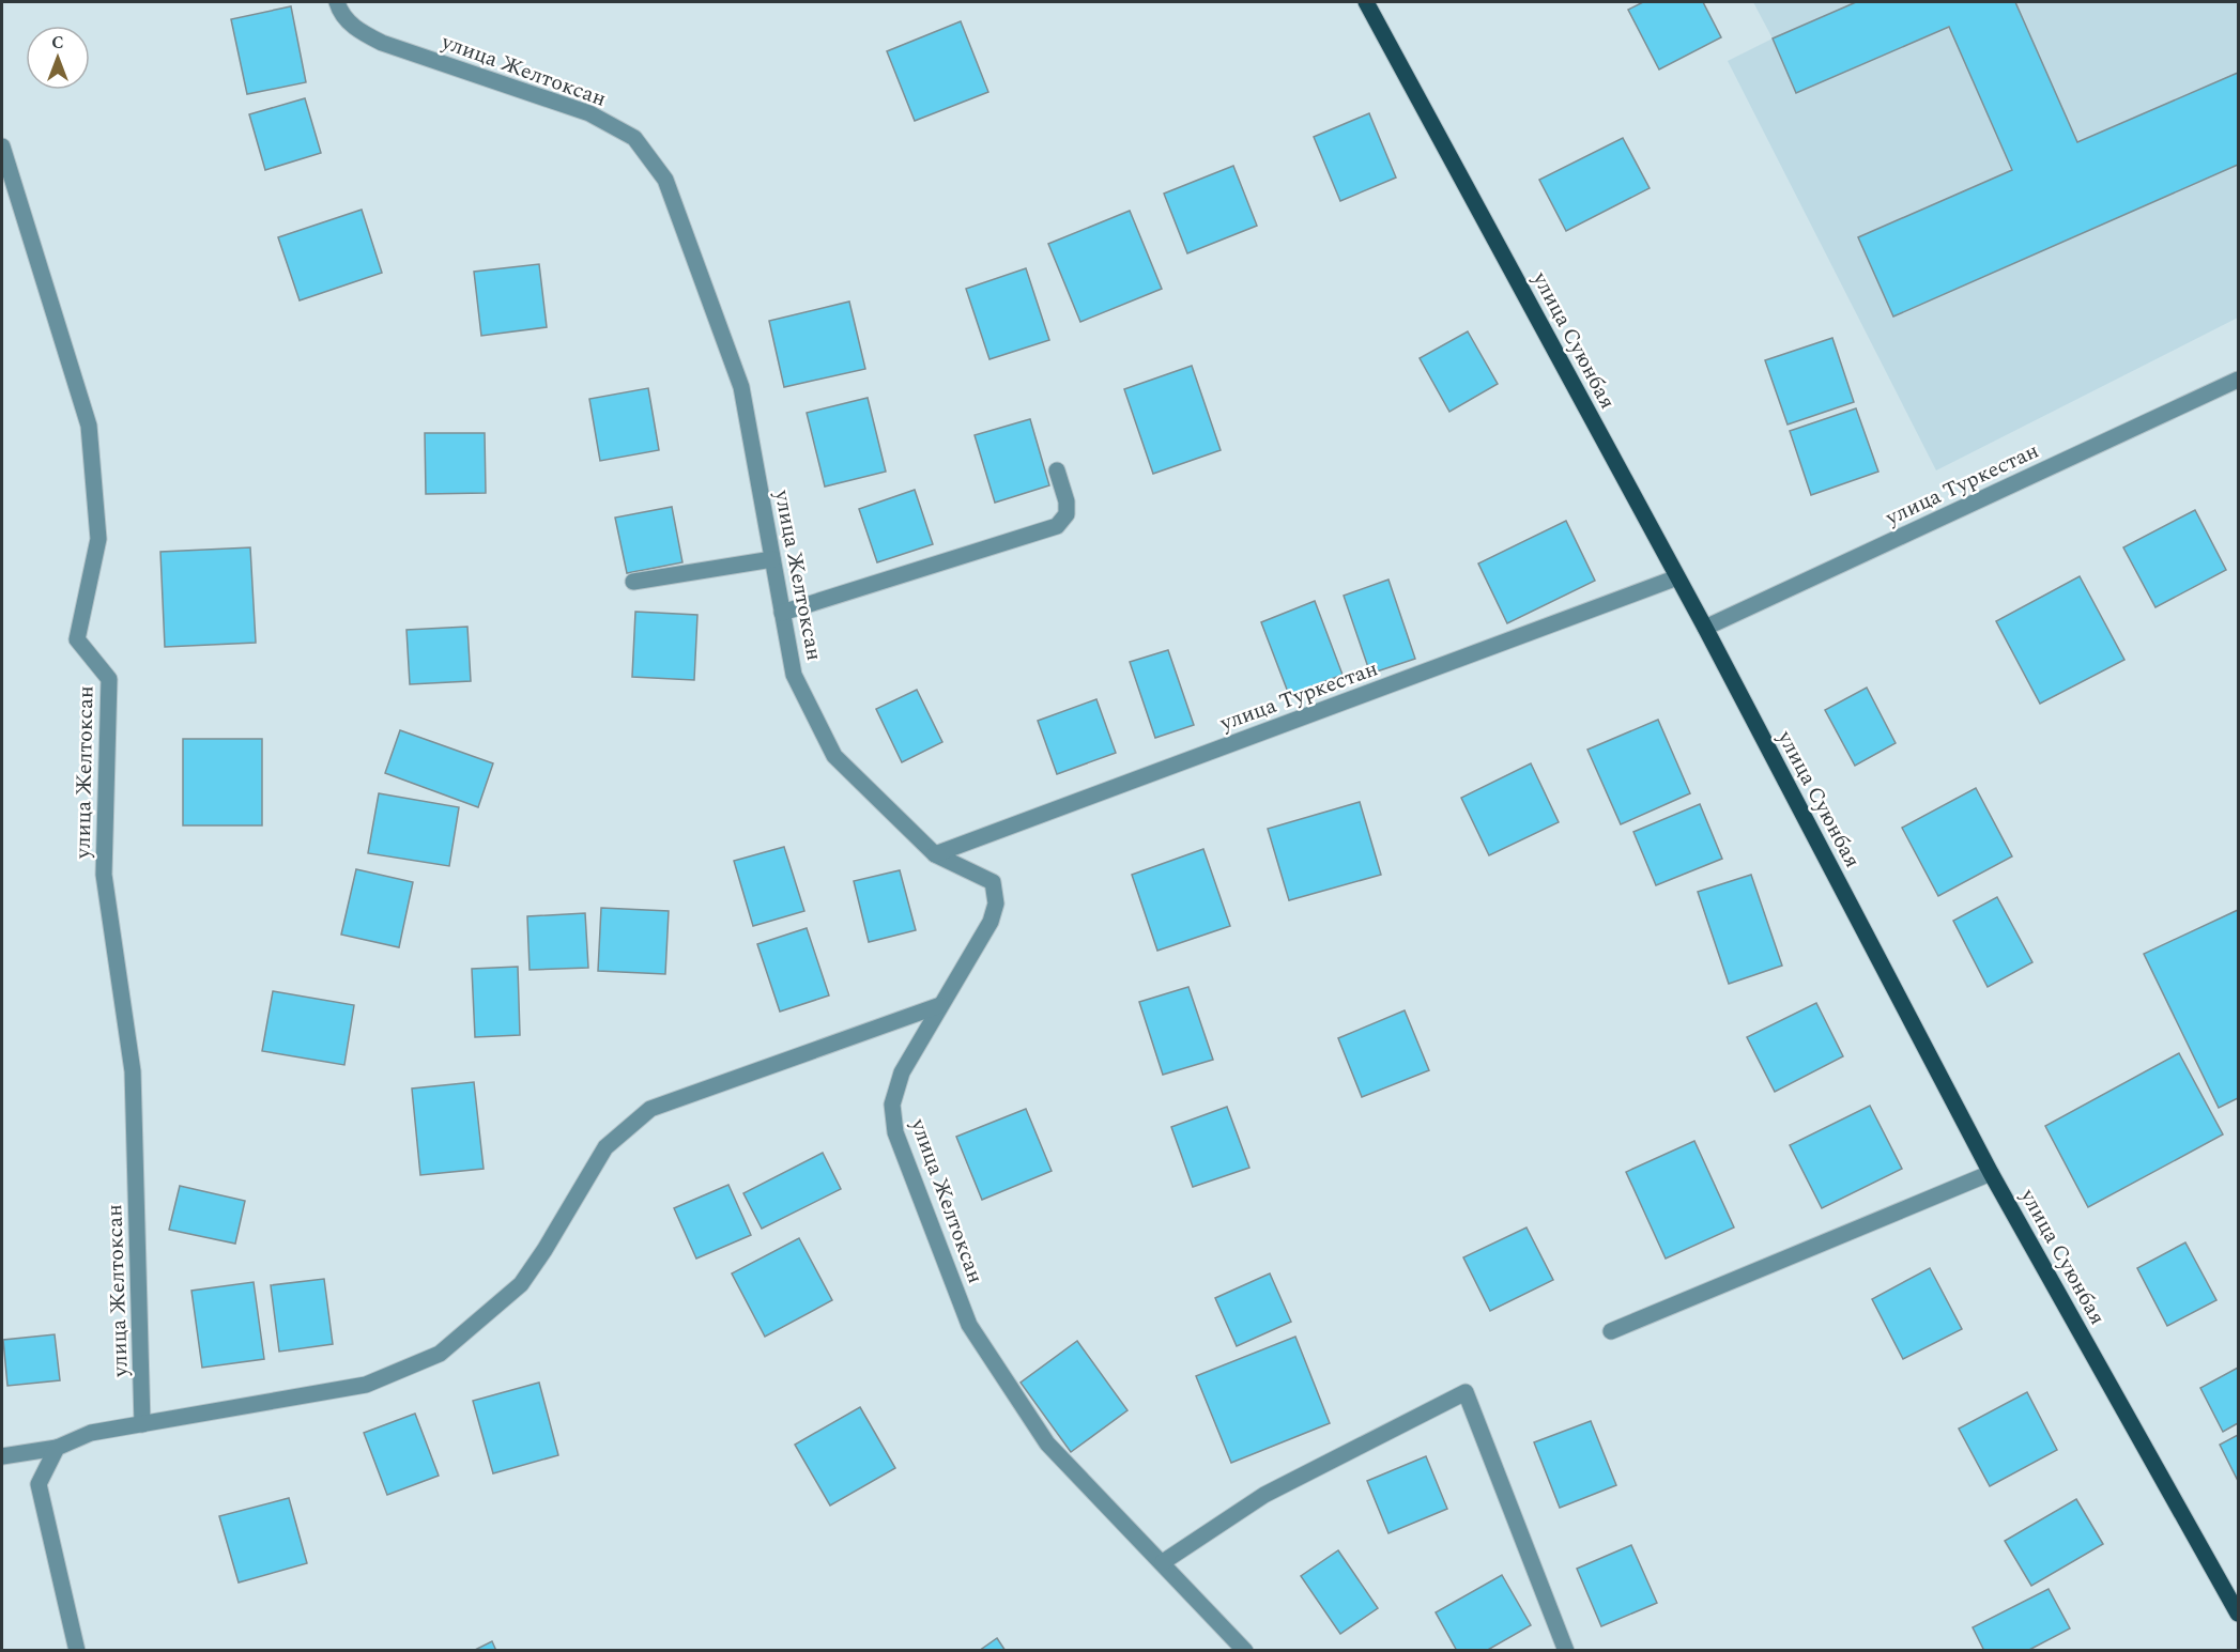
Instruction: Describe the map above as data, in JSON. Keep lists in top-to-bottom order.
{
  "streets": {
    "main road": ["улица Суюнбая"],
    "street": ["улица Желтоксан", "улица Туркестан"]
  },
  "crossings": [
    ["улица Желтоксан", "улица Туркестан"],
    ["улица Суюнбая", "улица Туркестан"]
  ],
  "north": "top"
}
